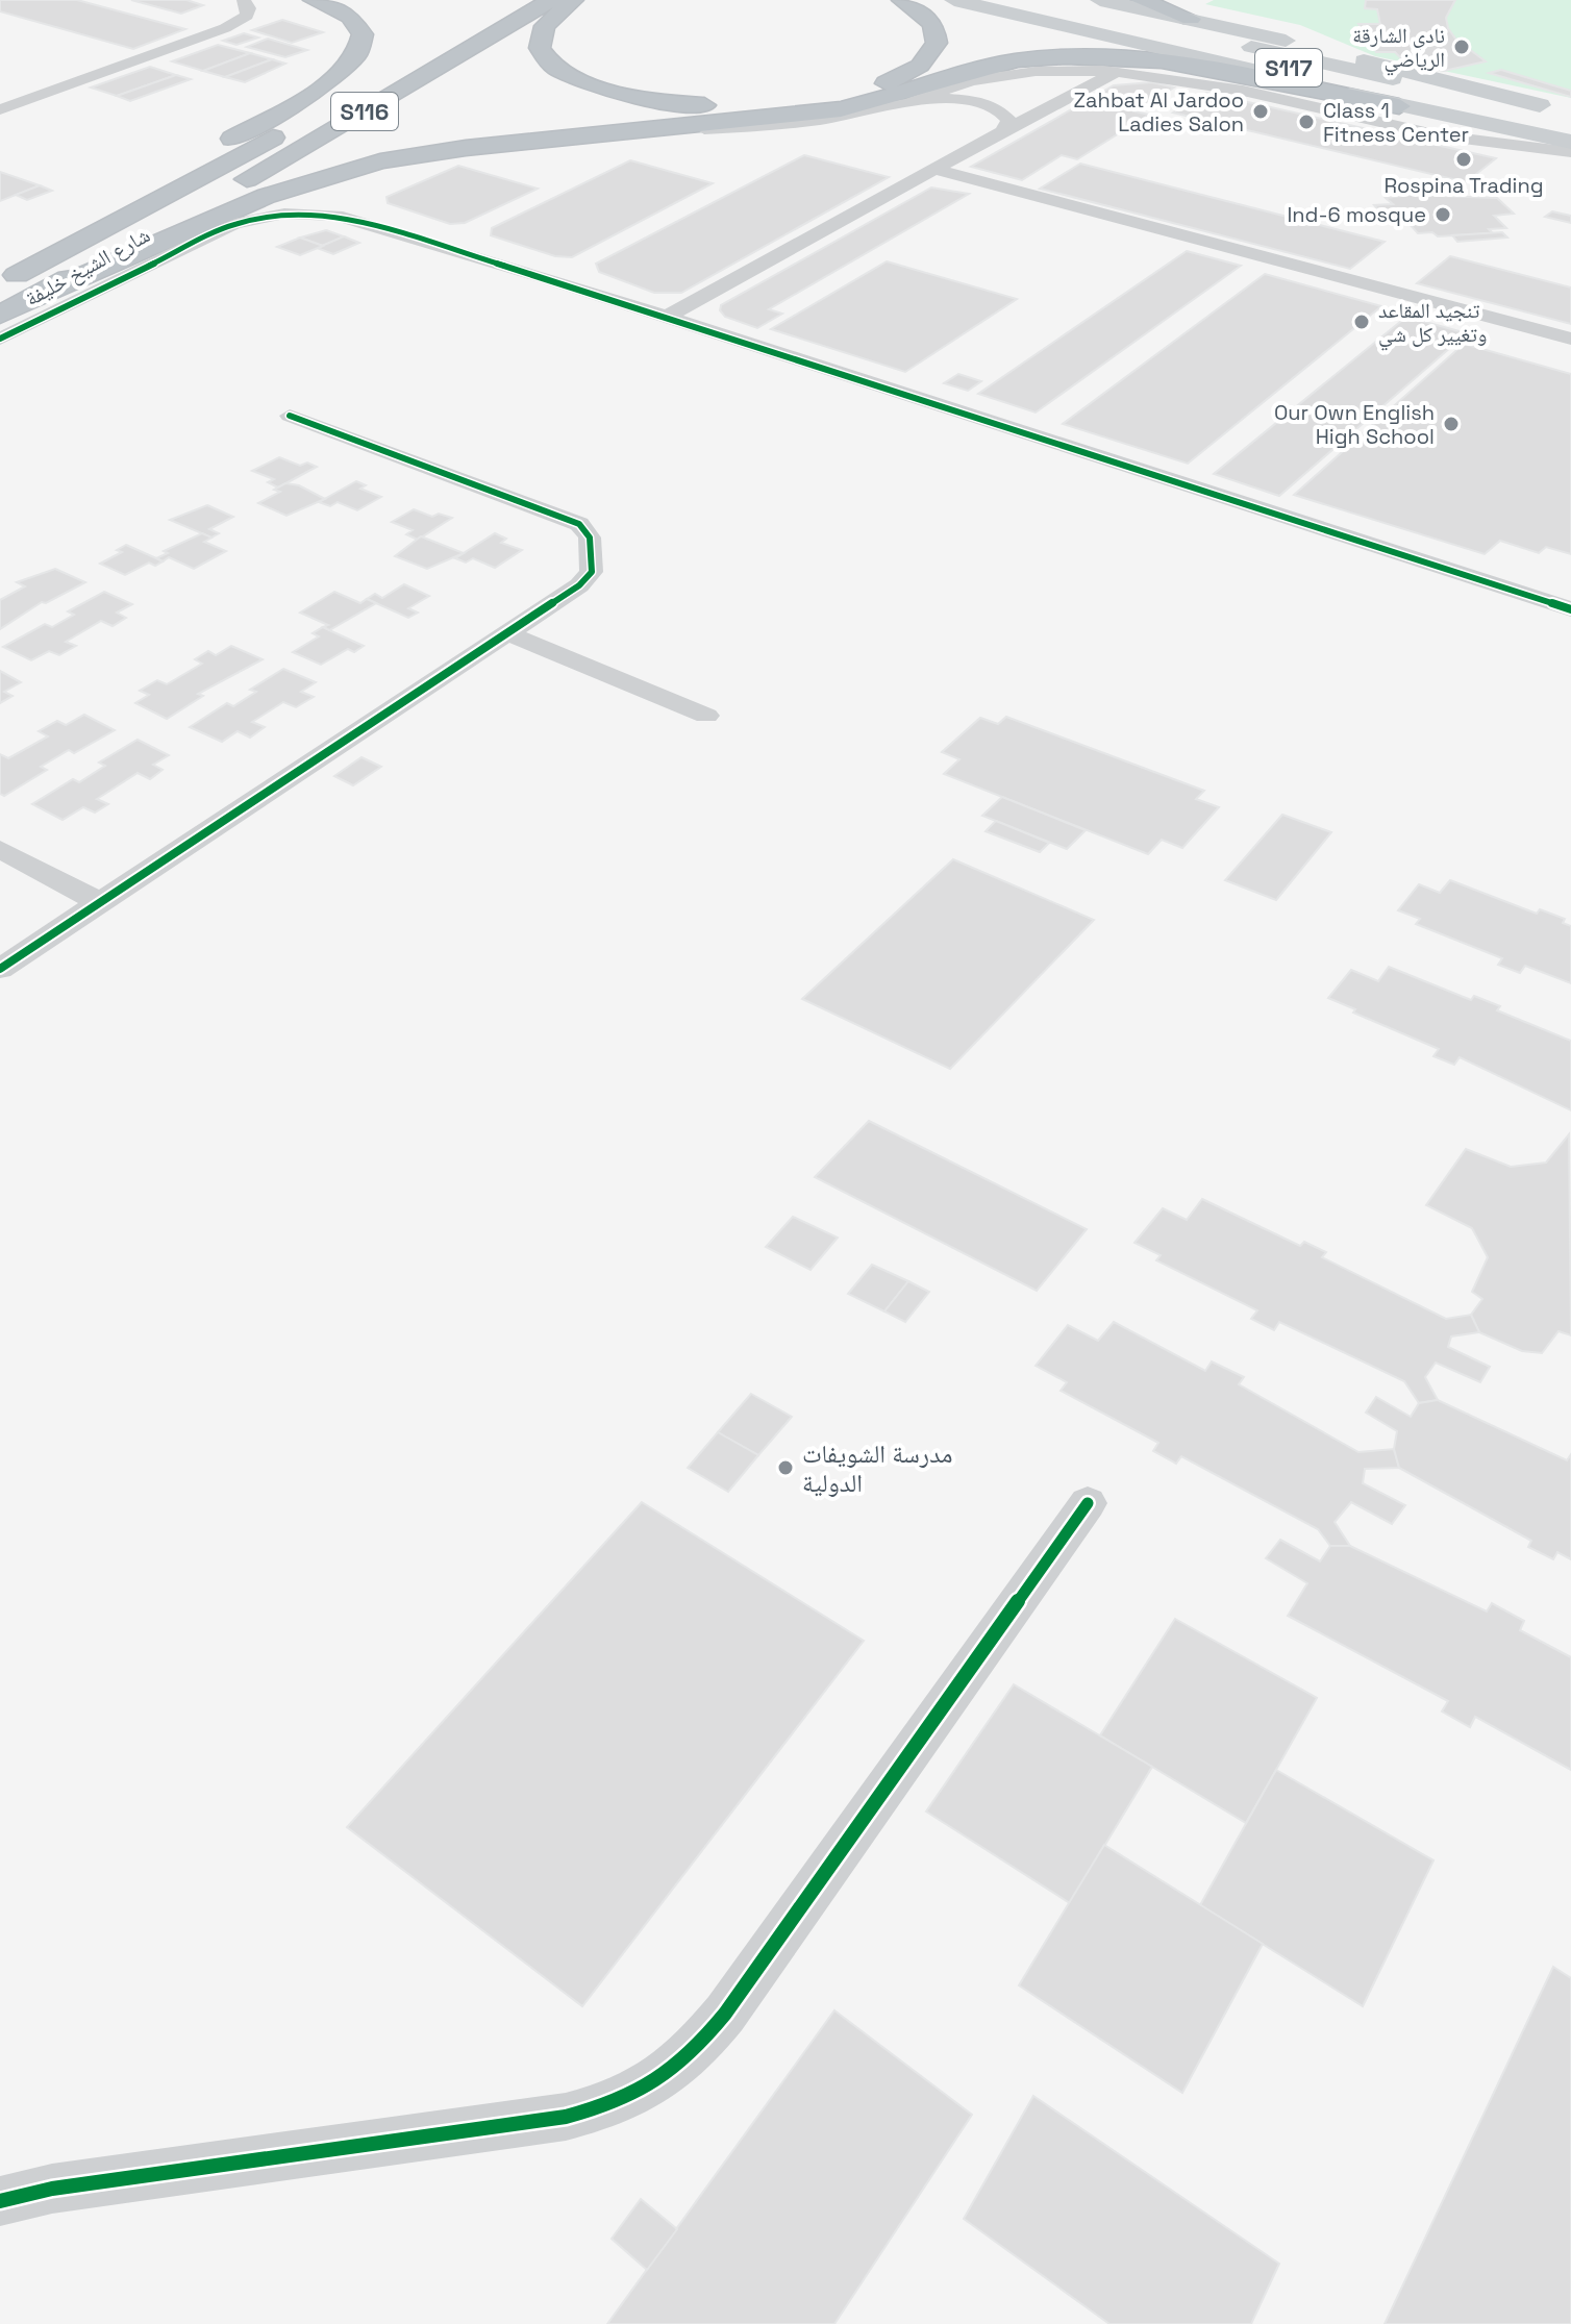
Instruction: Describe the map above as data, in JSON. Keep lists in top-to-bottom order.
{
  "streets": {
    "highway": ["S116", "شارع الشيخ خليفة"],
    "main road": ["S117"]
  },
  "places": [
    "نادي الشارقة الرياضي",
    "Zahbat Al Jardoo Ladies Salon",
    "Class 1 Fitness Center",
    "Rospina Trading",
    "Ind-6 mosque",
    "تنجيد المقاعد وتغيير كل شي",
    "Our Own English High School",
    "مدرسة الشويفات الدولية"
  ]
}
